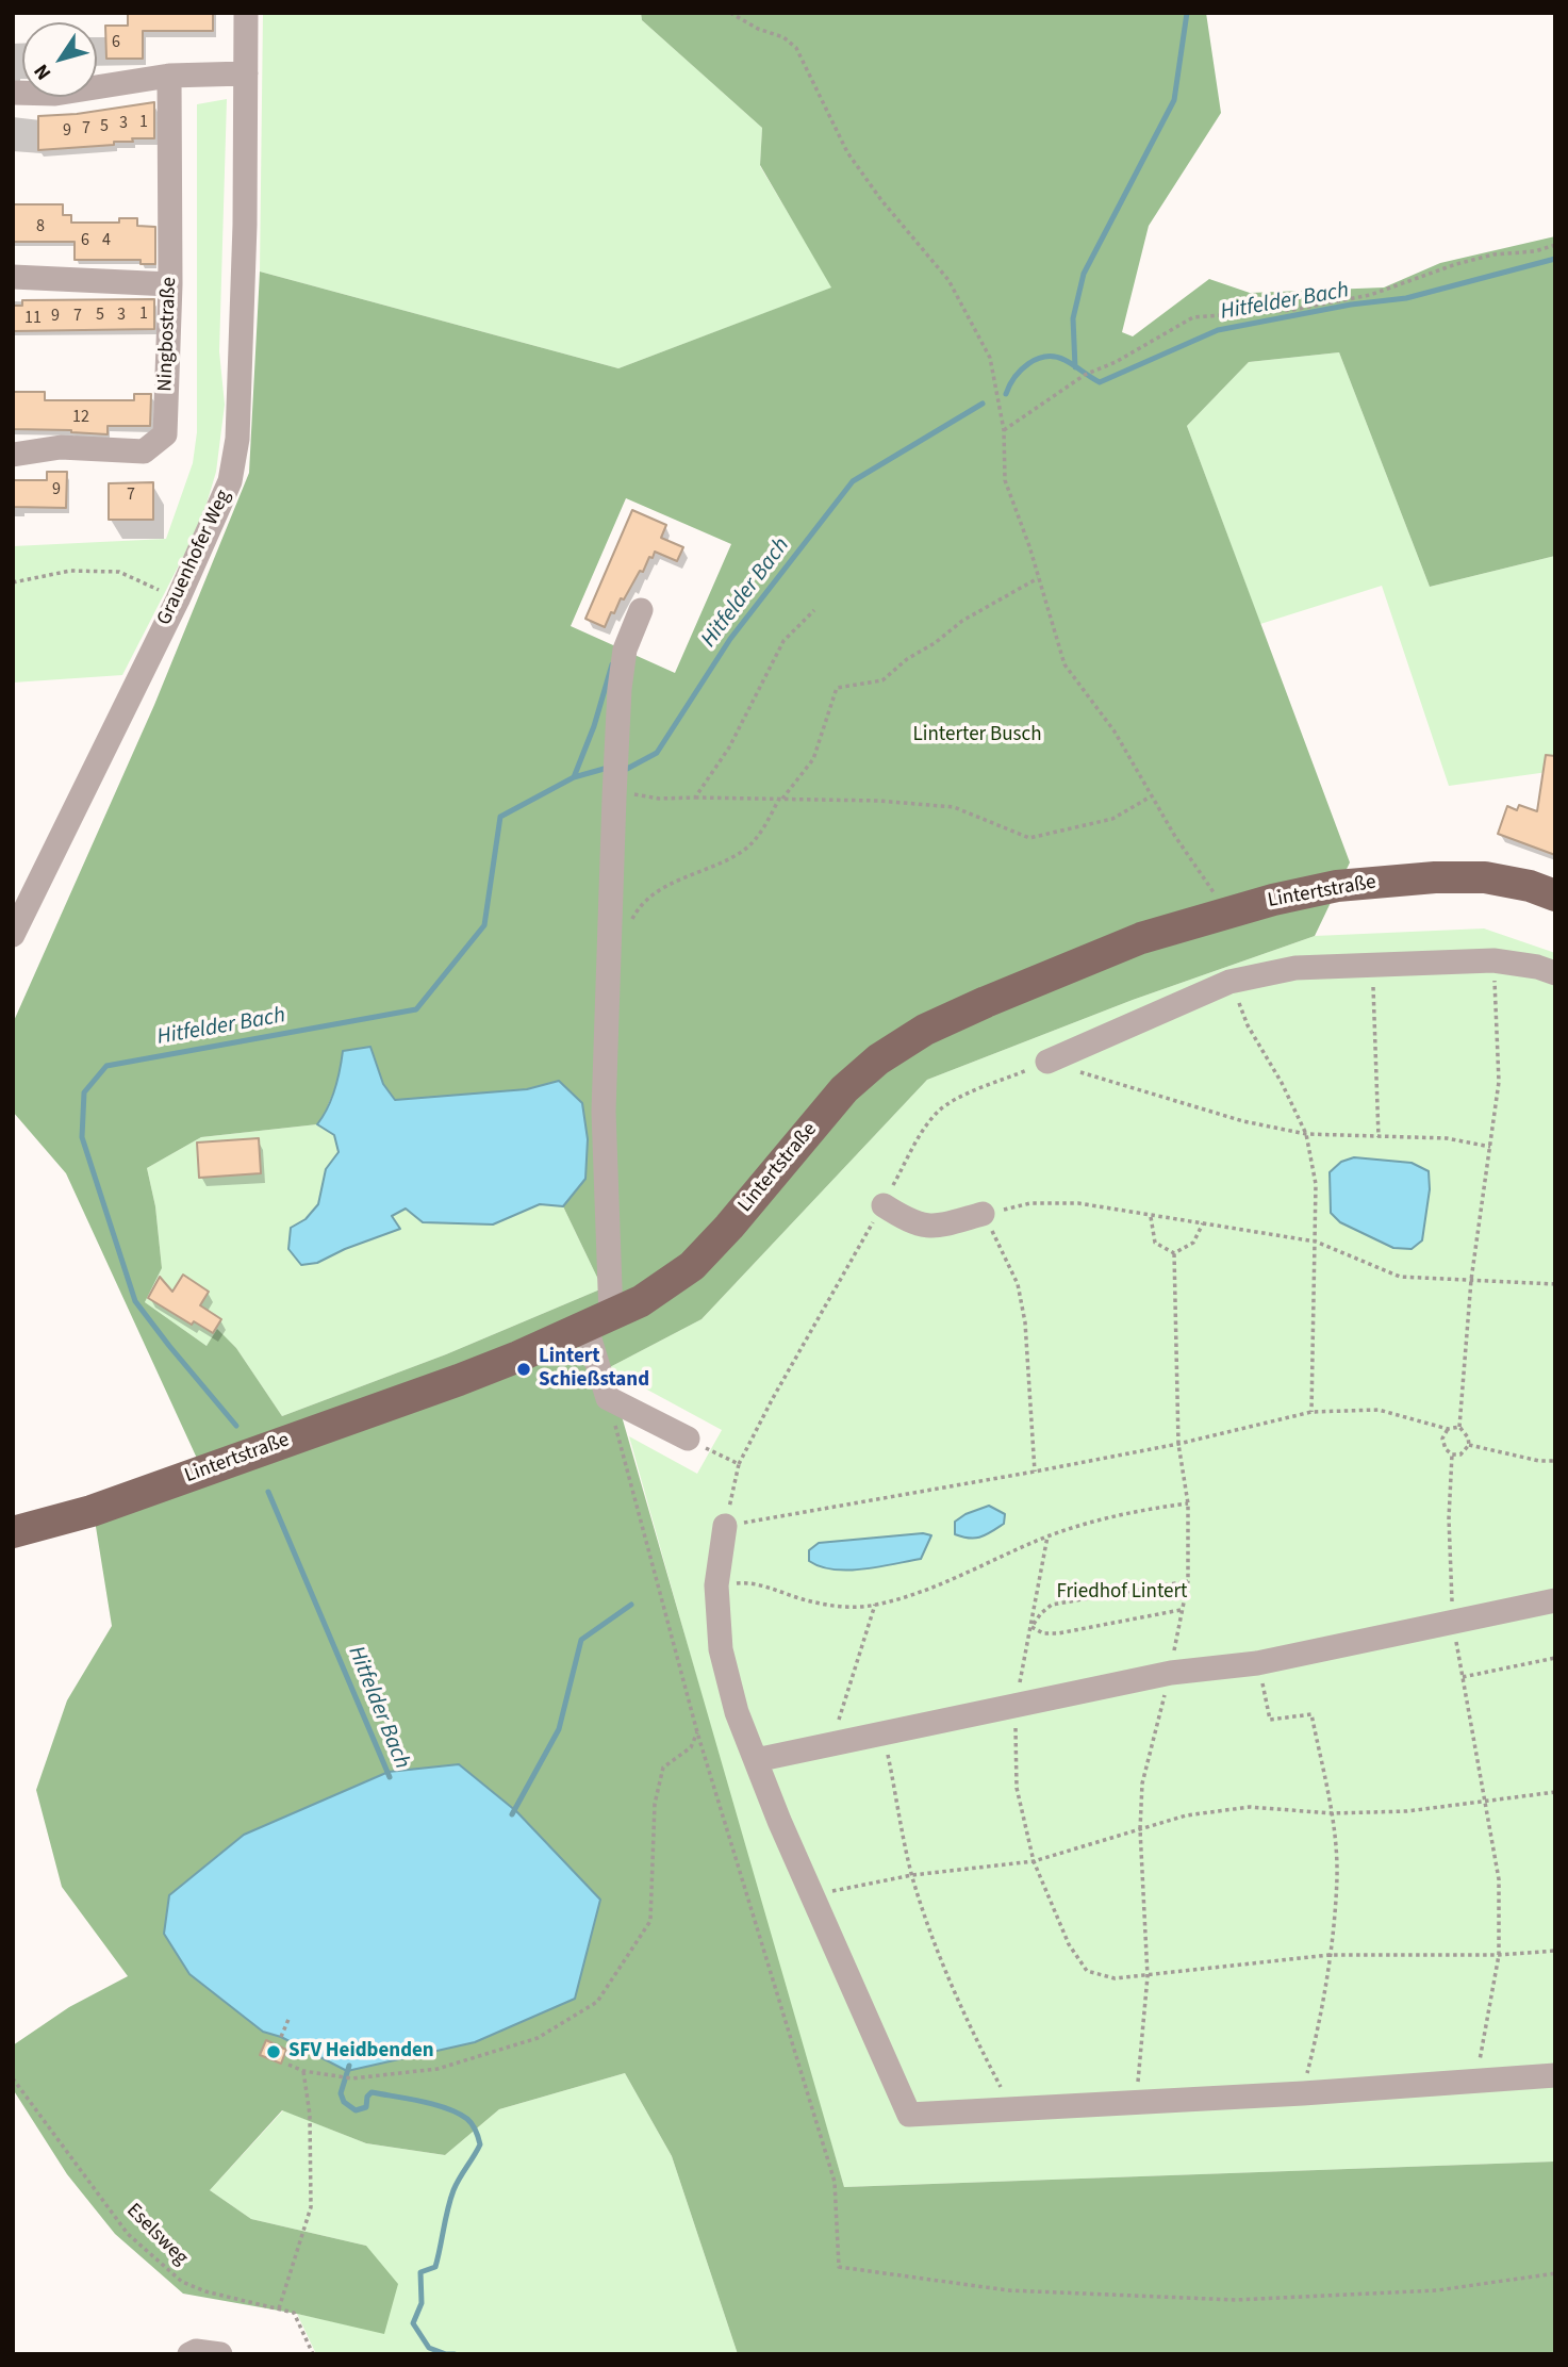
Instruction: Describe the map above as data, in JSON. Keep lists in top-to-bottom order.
{
  "streets": {
    "main road": ["Lintertstraße"],
    "street": ["Ningbostraße", "Grauenhofer Weg"],
    "path": ["Eselsweg"]
  },
  "water": ["Hitfelder Bach"],
  "parks": ["Linterter Busch", "Friedhof Lintert"],
  "places": ["Lintert Schießstand", "SFV Heidbenden"],
  "house_numbers": [
    "6",
    "1",
    "3",
    "5",
    "7",
    "9",
    "8",
    "6",
    "4",
    "1",
    "5",
    "3",
    "9",
    "7",
    "11",
    "12",
    "9",
    "7"
  ],
  "north": "bottom left"
}
